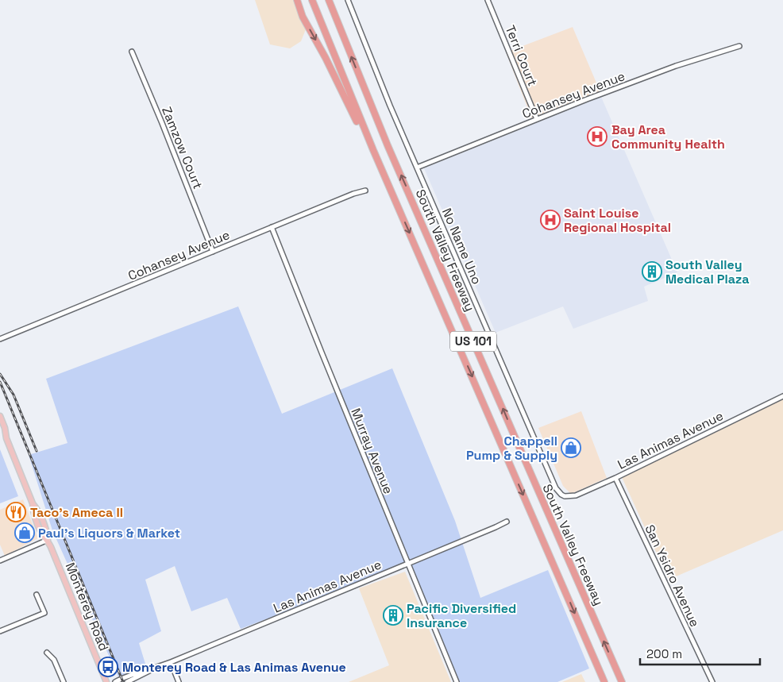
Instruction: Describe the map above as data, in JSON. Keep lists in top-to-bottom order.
{
  "streets": {
    "highway": ["South Valley Freeway", "US 101"],
    "main road": ["Monterey Road"],
    "street": [
      "Terri Court",
      "Cohansey Avenue",
      "Zamzow Court",
      "No Name Uno",
      "Las Animas Avenue",
      "Murray Avenue",
      "San Ysidro Avenue"
    ]
  },
  "crossings": [
    ["Terri Court", "Cohansey Avenue"],
    ["Cohansey Avenue", "Zamzow Court"],
    ["Cohansey Avenue", "No Name Uno"],
    ["Cohansey Avenue", "Murray Avenue"],
    ["No Name Uno", "Las Animas Avenue"],
    ["Las Animas Avenue", "Murray Avenue"],
    ["Las Animas Avenue", "San Ysidro Avenue"]
  ],
  "places": {
    "hospital": ["Bay Area Community Health", "Saint Louise Regional Hospital"],
    "building": ["South Valley Medical Plaza", "Pacific Diversified Insurance"],
    "shop": ["Chappell Pump & Supply", "Paul's Liquors & Market"],
    "restaurant": ["Taco's Ameca II"],
    "bus stop": ["Monterey Road & Las Animas Avenue"]
  },
  "scale_bar": "200 m"
}
